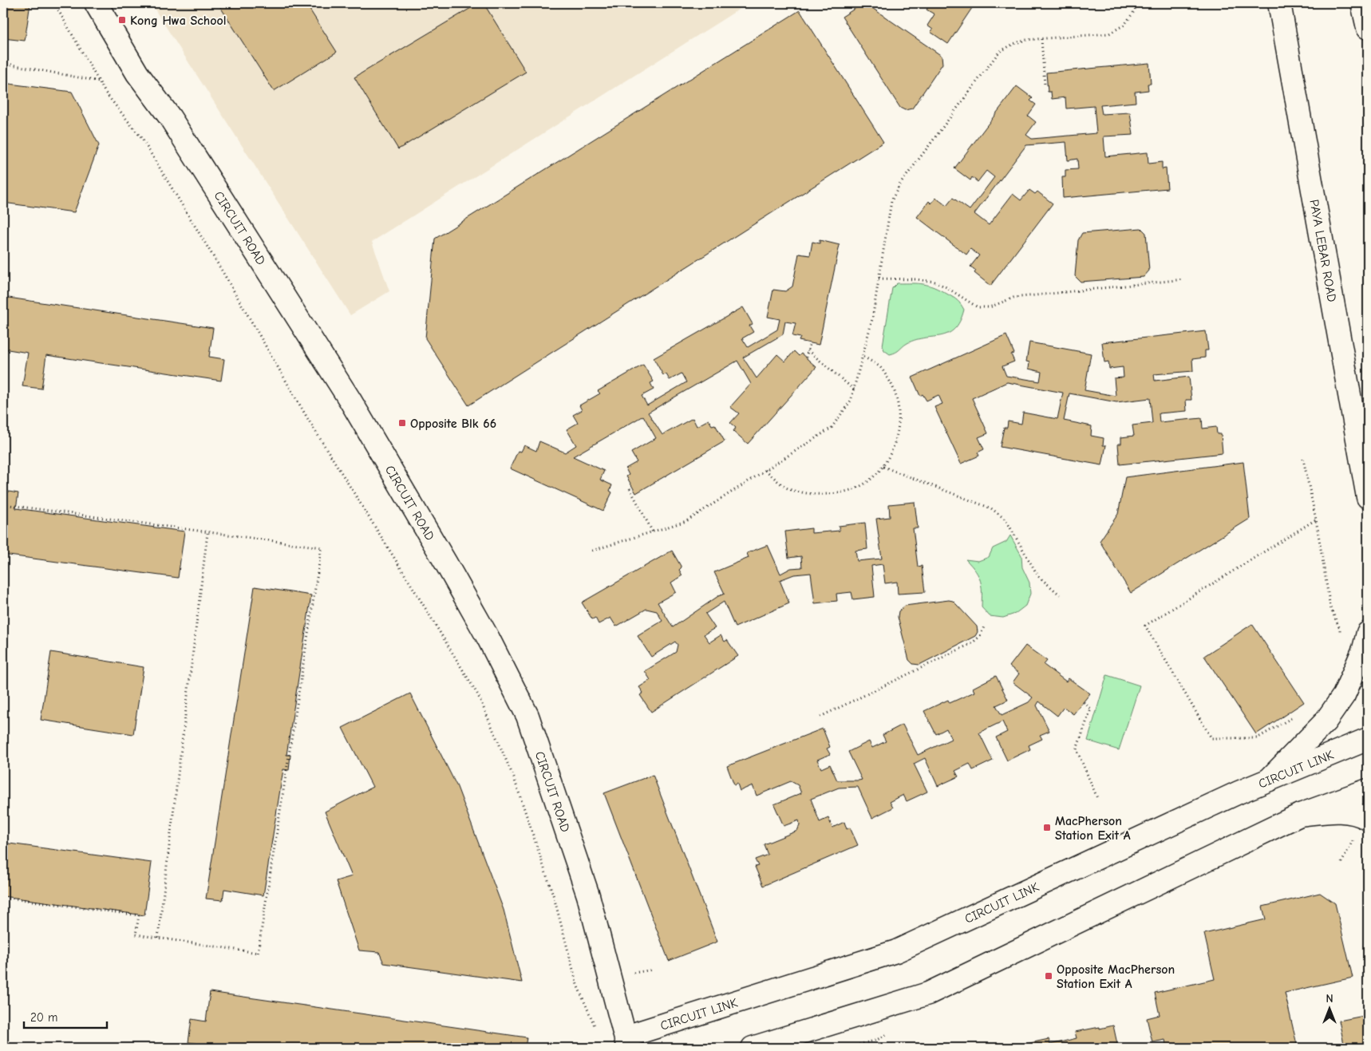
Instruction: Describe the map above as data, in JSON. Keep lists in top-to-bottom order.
{
  "streets": {
    "street": ["CIRCUIT ROAD", "PAYA LEBAR ROAD", "CIRCUIT LINK"]
  },
  "crossings": [
    ["CIRCUIT ROAD", "CIRCUIT LINK"]
  ],
  "places": {
    "transit": [
      "Kong Hwa School",
      "Opposite Blk 66",
      "MacPherson Station Exit A",
      "Opposite MacPherson Station Exit A"
    ]
  },
  "scale_bar": "20 m",
  "north": "top"
}
